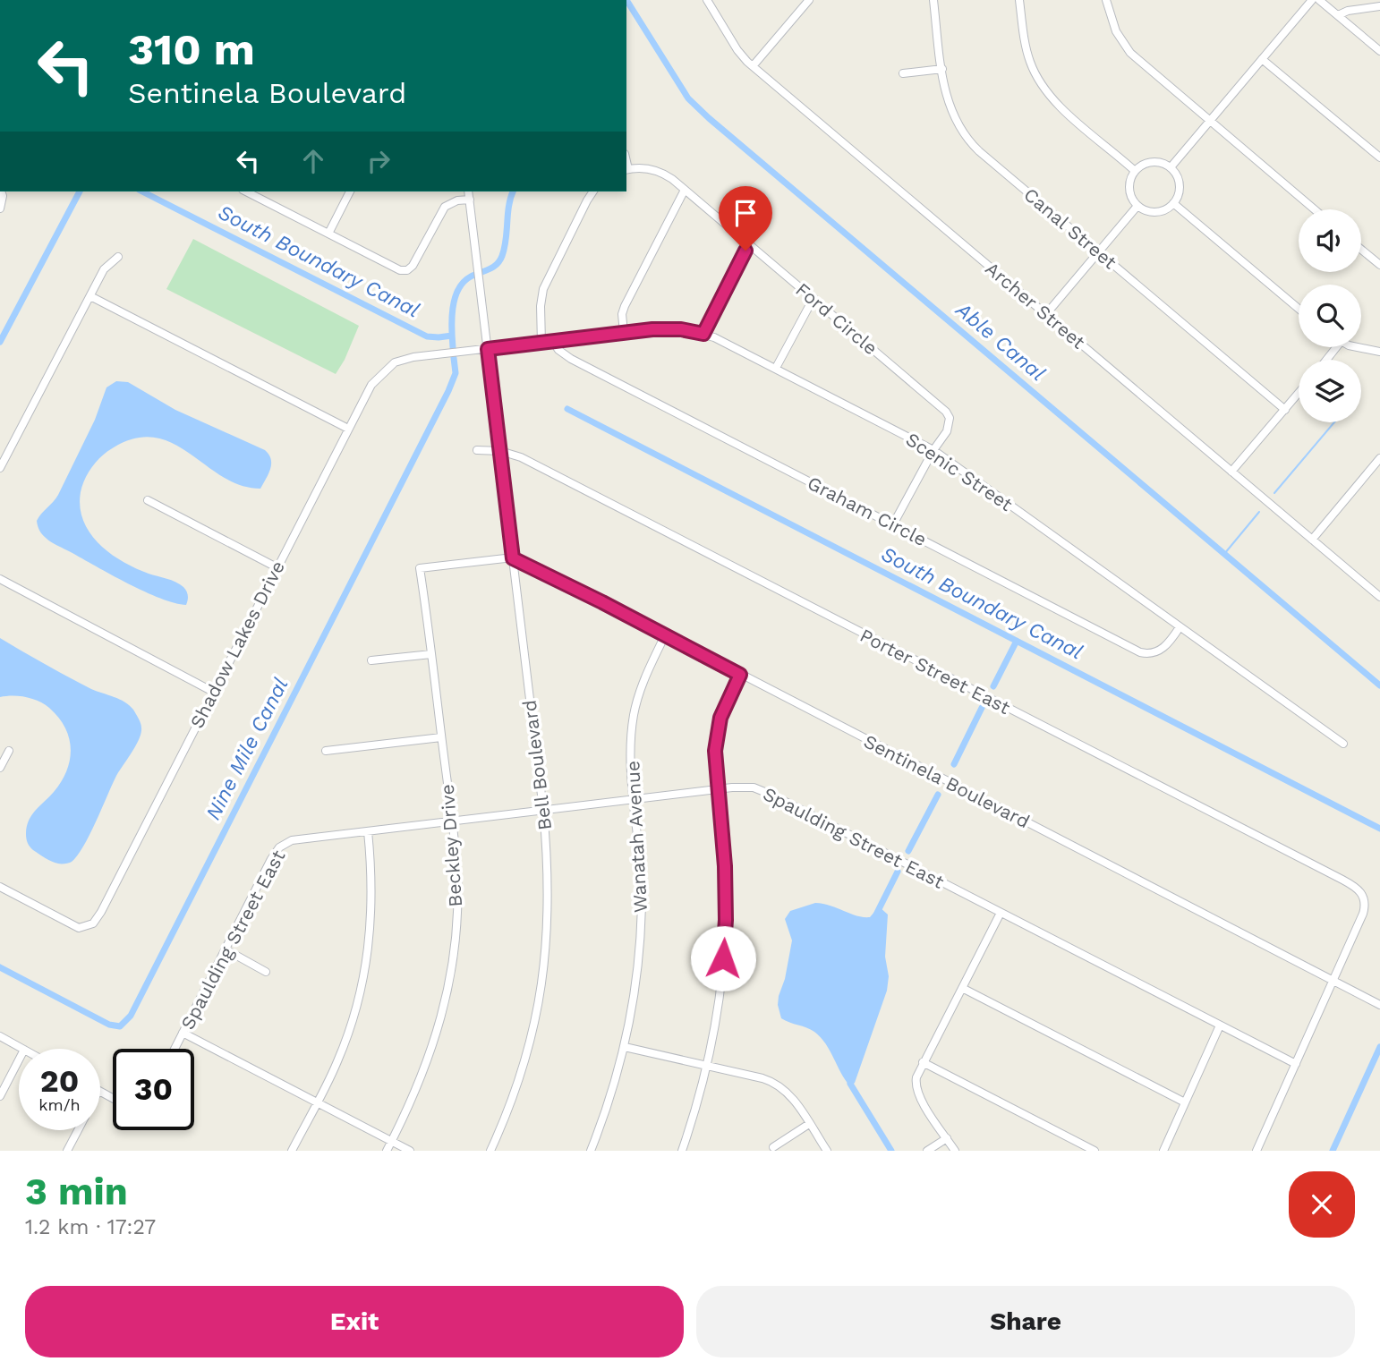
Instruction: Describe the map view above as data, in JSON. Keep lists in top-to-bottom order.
{
  "streets": {
    "street": [
      "Canal Street",
      "Archer Street",
      "Ford Circle",
      "Scenic Street",
      "Graham Circle",
      "Shadow Lakes Drive",
      "Porter Street East",
      "Bell Boulevard",
      "Sentinela Boulevard",
      "Wanatah Avenue",
      "Spaulding Street East",
      "Beckley Drive"
    ]
  },
  "crossings": [
    ["Ford Circle", "Scenic Street"],
    ["Scenic Street", "Graham Circle"],
    ["Scenic Street", "Shadow Lakes Drive"],
    ["Scenic Street", "Bell Boulevard"],
    ["Shadow Lakes Drive", "Bell Boulevard"],
    ["Porter Street East", "Bell Boulevard"],
    ["Porter Street East", "Sentinela Boulevard"],
    ["Bell Boulevard", "Sentinela Boulevard"],
    ["Bell Boulevard", "Spaulding Street East"],
    ["Bell Boulevard", "Beckley Drive"],
    ["Sentinela Boulevard", "Wanatah Avenue"],
    ["Sentinela Boulevard", "Beckley Drive"],
    ["Wanatah Avenue", "Spaulding Street East"],
    ["Spaulding Street East", "Beckley Drive"]
  ],
  "water": ["South Boundary Canal", "Able Canal", "Nine Mile Canal"],
  "page": {
    "turn": ["310 m", "Sentinela Boulevard"],
    "speed": "20 km/h",
    "limit": "30",
    "heading": ["3 min", "1.2 km · 17:27"],
    "buttons": ["Exit", "Share"]
  }
}
